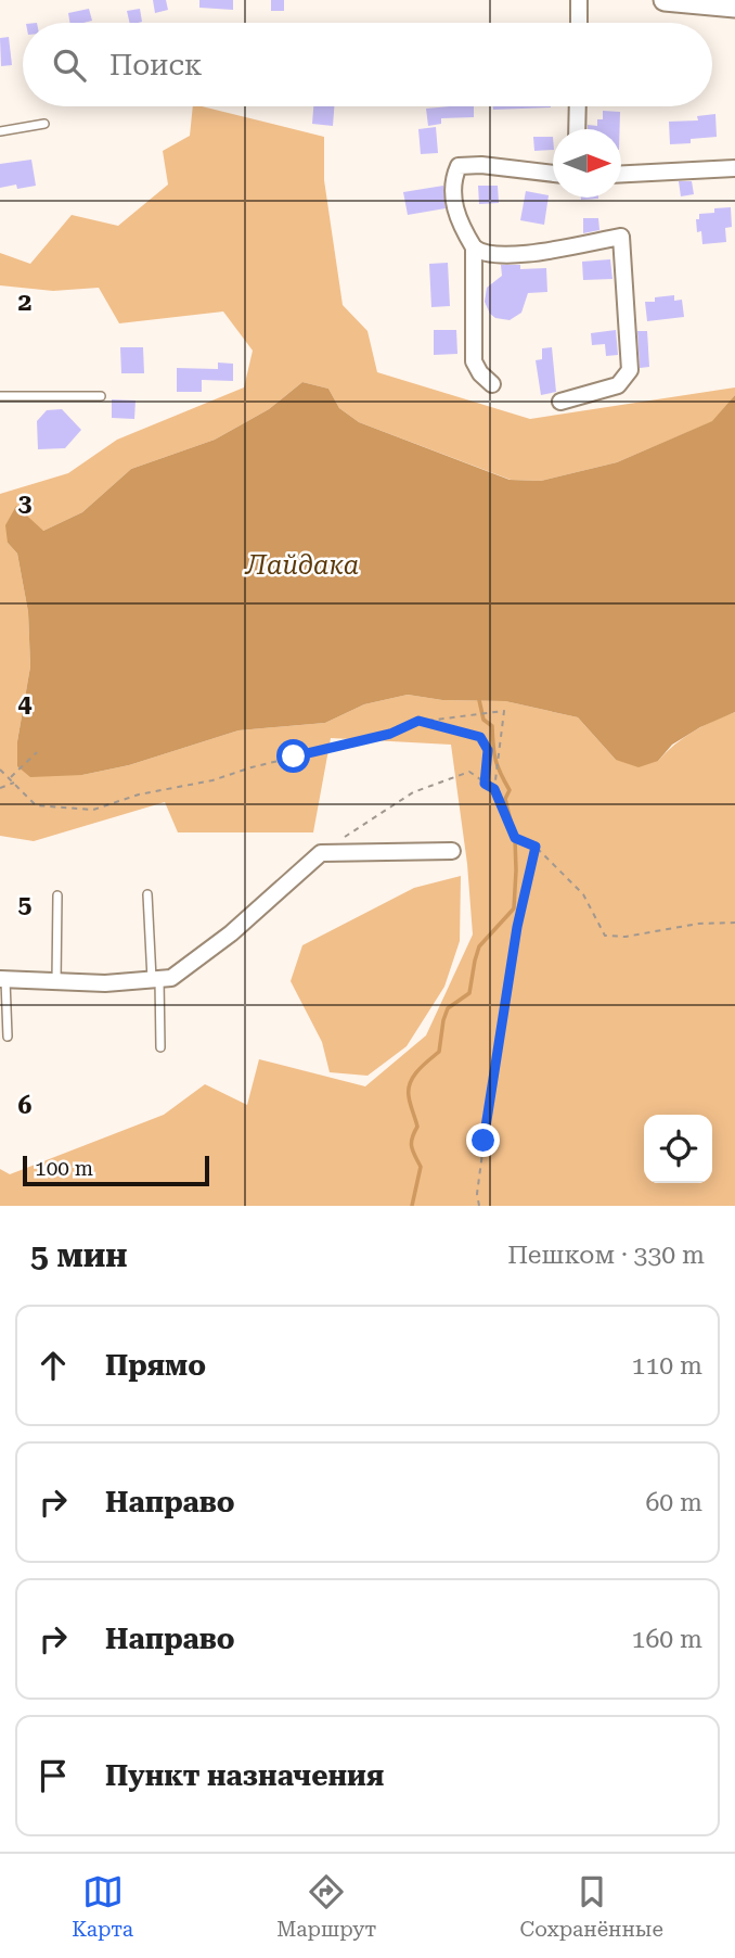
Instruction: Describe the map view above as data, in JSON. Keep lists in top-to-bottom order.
{
  "water": ["Лайдака"],
  "scale_bar": "100 m",
  "north": "right",
  "page": {
    "search": "Поиск",
    "scale": "100 m",
    "heading": ["5 мин", "Пешком · 330 m"],
    "list": [
      ["Прямо", "110 m"],
      ["Направо", "60 m"],
      ["Направо", "160 m"],
      "Пункт назначения"
    ],
    "nav": ["Карта", "Маршрут", "Сохранённые"]
  },
  "grid": {
    "rows": [
      "2",
      "3",
      "4",
      "5",
      "6"
    ]
  }
}
